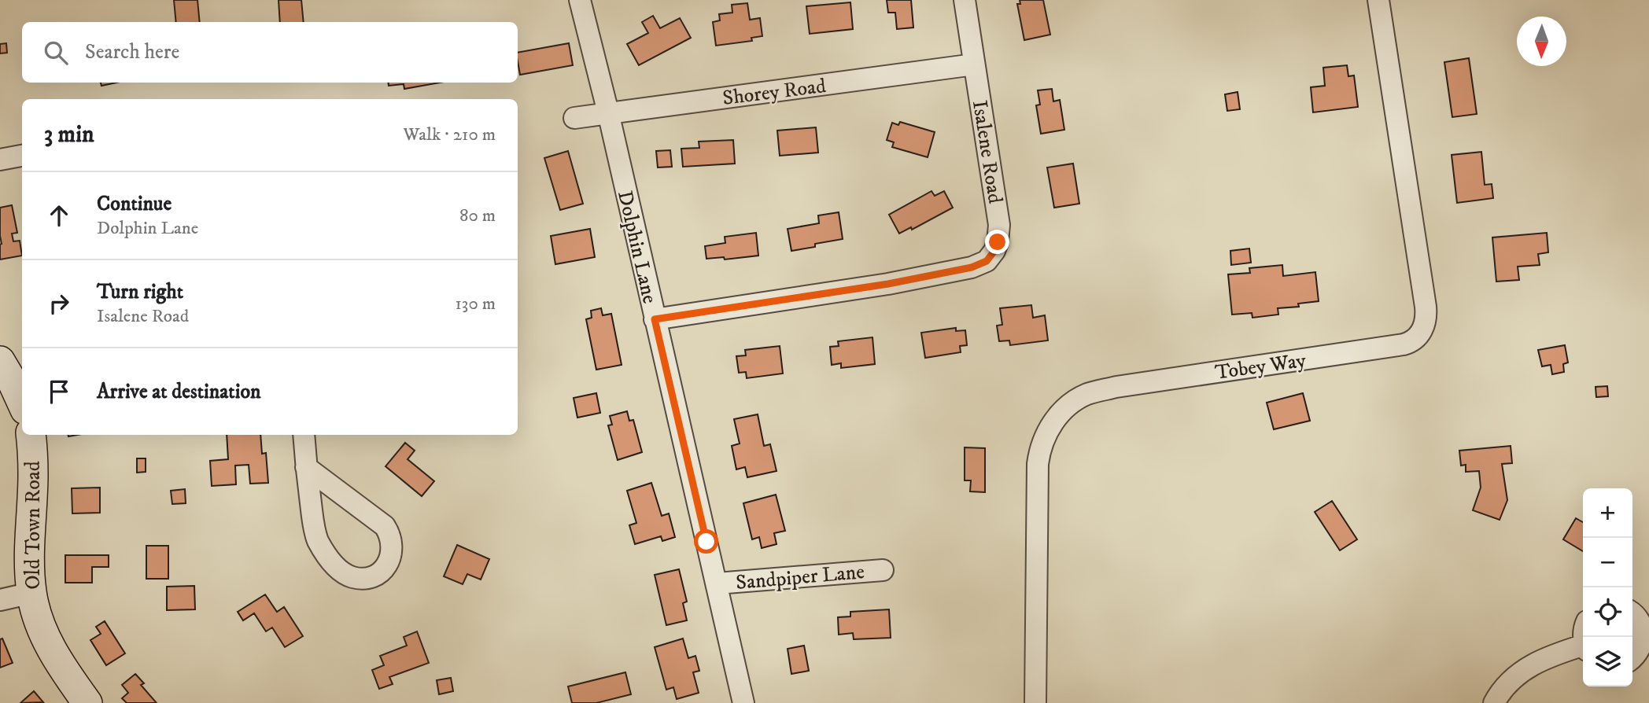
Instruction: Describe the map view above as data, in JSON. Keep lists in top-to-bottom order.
{
  "streets": {
    "street": [
      "Shorey Road",
      "Isalene Road",
      "Dolphin Lane",
      "Tobey Way",
      "Old Town Road",
      "Sandpiper Lane"
    ]
  },
  "crossings": [
    ["Shorey Road", "Isalene Road"],
    ["Shorey Road", "Dolphin Lane"],
    ["Isalene Road", "Dolphin Lane"],
    ["Dolphin Lane", "Sandpiper Lane"]
  ],
  "north": "bottom",
  "page": {
    "search": "Search here",
    "heading": ["3 min", "Walk · 210 m"],
    "list": [
      ["Continue", "Dolphin Lane", "80 m"],
      ["Turn right", "Isalene Road", "130 m"],
      "Arrive at destination"
    ],
    "map_buttons": ["+", "−"]
  }
}
